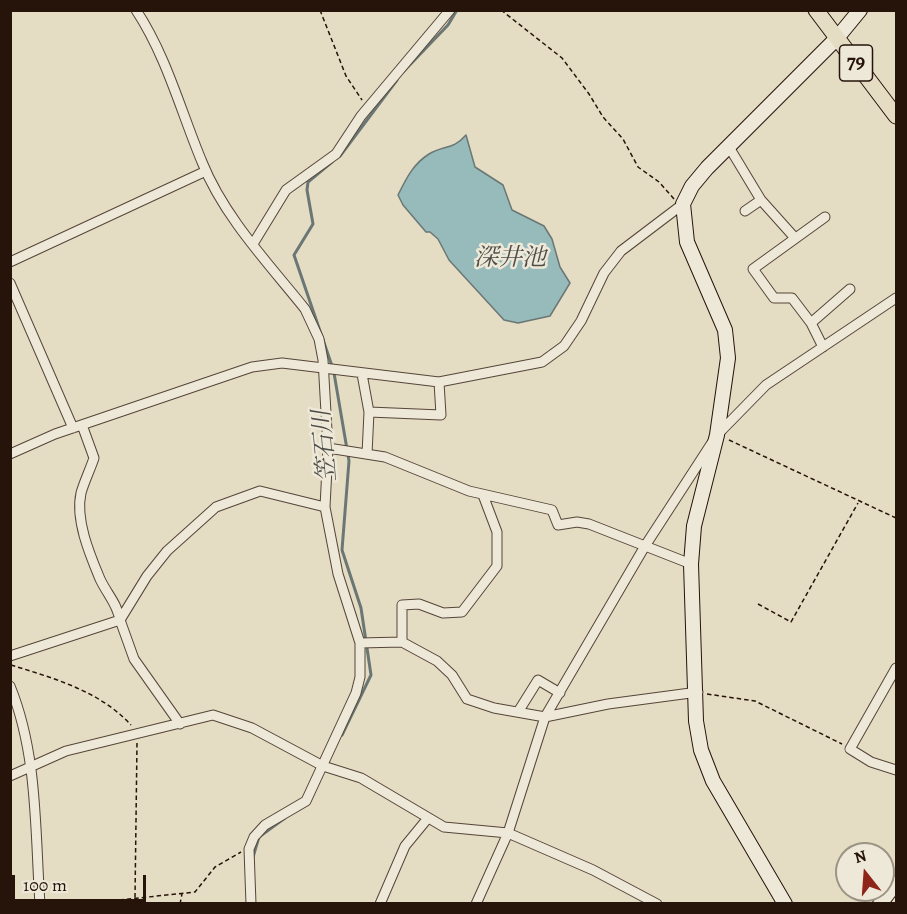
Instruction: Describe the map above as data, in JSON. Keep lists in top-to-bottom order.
{
  "streets": {
    "main road": ["79"]
  },
  "water": ["深井池", "笠石川"],
  "scale_bar": "100 m",
  "north": "top"
}
